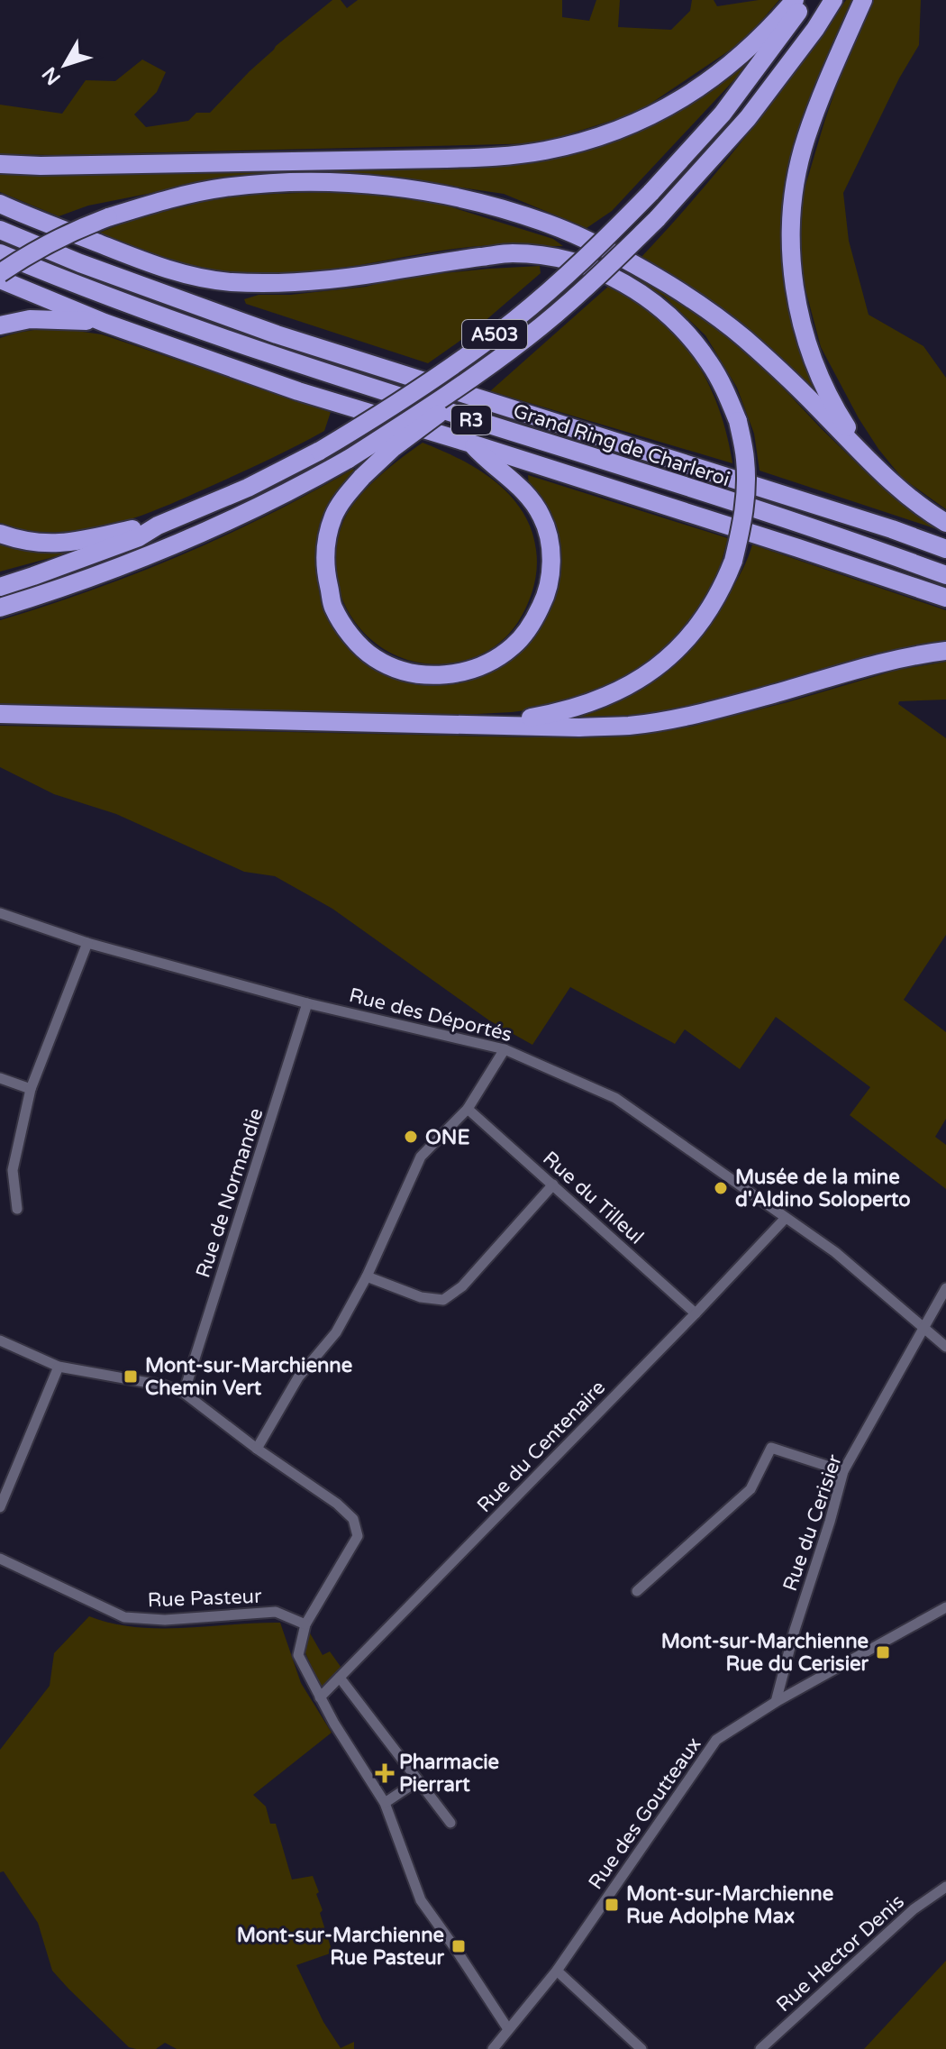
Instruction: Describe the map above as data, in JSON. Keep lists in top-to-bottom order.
{
  "streets": {
    "highway": ["A503", "R3", "Grand Ring de Charleroi"],
    "street": [
      "Rue des Déportés",
      "Rue de Normandie",
      "Rue du Tilleul",
      "Rue du Centenaire",
      "Rue du Cerisier",
      "Rue Pasteur",
      "Rue des Goutteaux",
      "Rue Hector Denis"
    ]
  },
  "crossings": [
    ["Rue des Déportés", "Rue de Normandie"],
    ["Rue des Déportés", "Rue du Centenaire"],
    ["Rue des Déportés", "Rue du Cerisier"],
    ["Rue du Tilleul", "Rue du Centenaire"],
    ["Rue du Cerisier", "Rue des Goutteaux"]
  ],
  "places": {
    "other": ["ONE", "Musée de la mine d'Aldino Soloperto"],
    "transit": [
      "Mont-sur-Marchienne Chemin Vert",
      "Mont-sur-Marchienne Rue du Cerisier",
      "Mont-sur-Marchienne Rue Adolphe Max",
      "Mont-sur-Marchienne Rue Pasteur"
    ],
    "health": ["Pharmacie Pierrart"]
  },
  "north": "bottom left"
}
